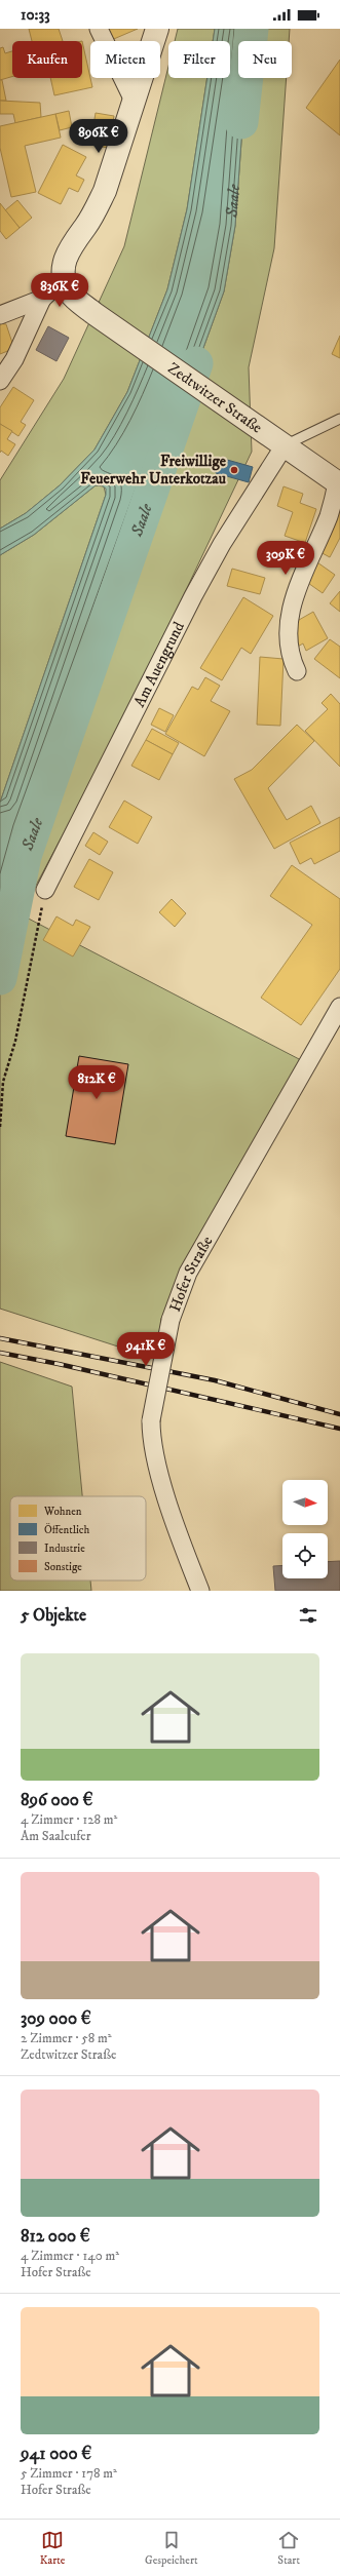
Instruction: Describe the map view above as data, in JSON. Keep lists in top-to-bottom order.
{
  "streets": {
    "street": ["Zedtwitzer Straße", "Am Auengrund", "Hofer Straße"]
  },
  "crossings": [
    ["Zedtwitzer Straße", "Am Auengrund"]
  ],
  "water": ["Saale"],
  "places": ["Freiwillige Feuerwehr Unterkotzau"],
  "legend": [
    "Wohnen",
    "Öffentlich",
    "Industrie",
    "Sonstige"
  ],
  "north": "right",
  "page": {
    "status": "10:33",
    "chip": [
      "Kaufen",
      "Mieten",
      "Filter",
      "Neu"
    ],
    "price": [
      "896K €",
      "836K €",
      "309K €",
      "812K €",
      "941K €"
    ],
    "heading": "5 Objekte",
    "list": [
      {
        "name": "896 000 €",
        "note": "4 Zimmer · 128 m² · Am Saaleufer"
      },
      {
        "name": "309 000 €",
        "note": "2 Zimmer · 58 m² · Zedtwitzer Straße"
      },
      {
        "name": "812 000 €",
        "note": "4 Zimmer · 140 m² · Hofer Straße"
      },
      {
        "name": "941 000 €",
        "note": "5 Zimmer · 178 m² · Hofer Straße"
      }
    ],
    "tabs": ["Karte", "Gespeichert", "Start"]
  }
}
